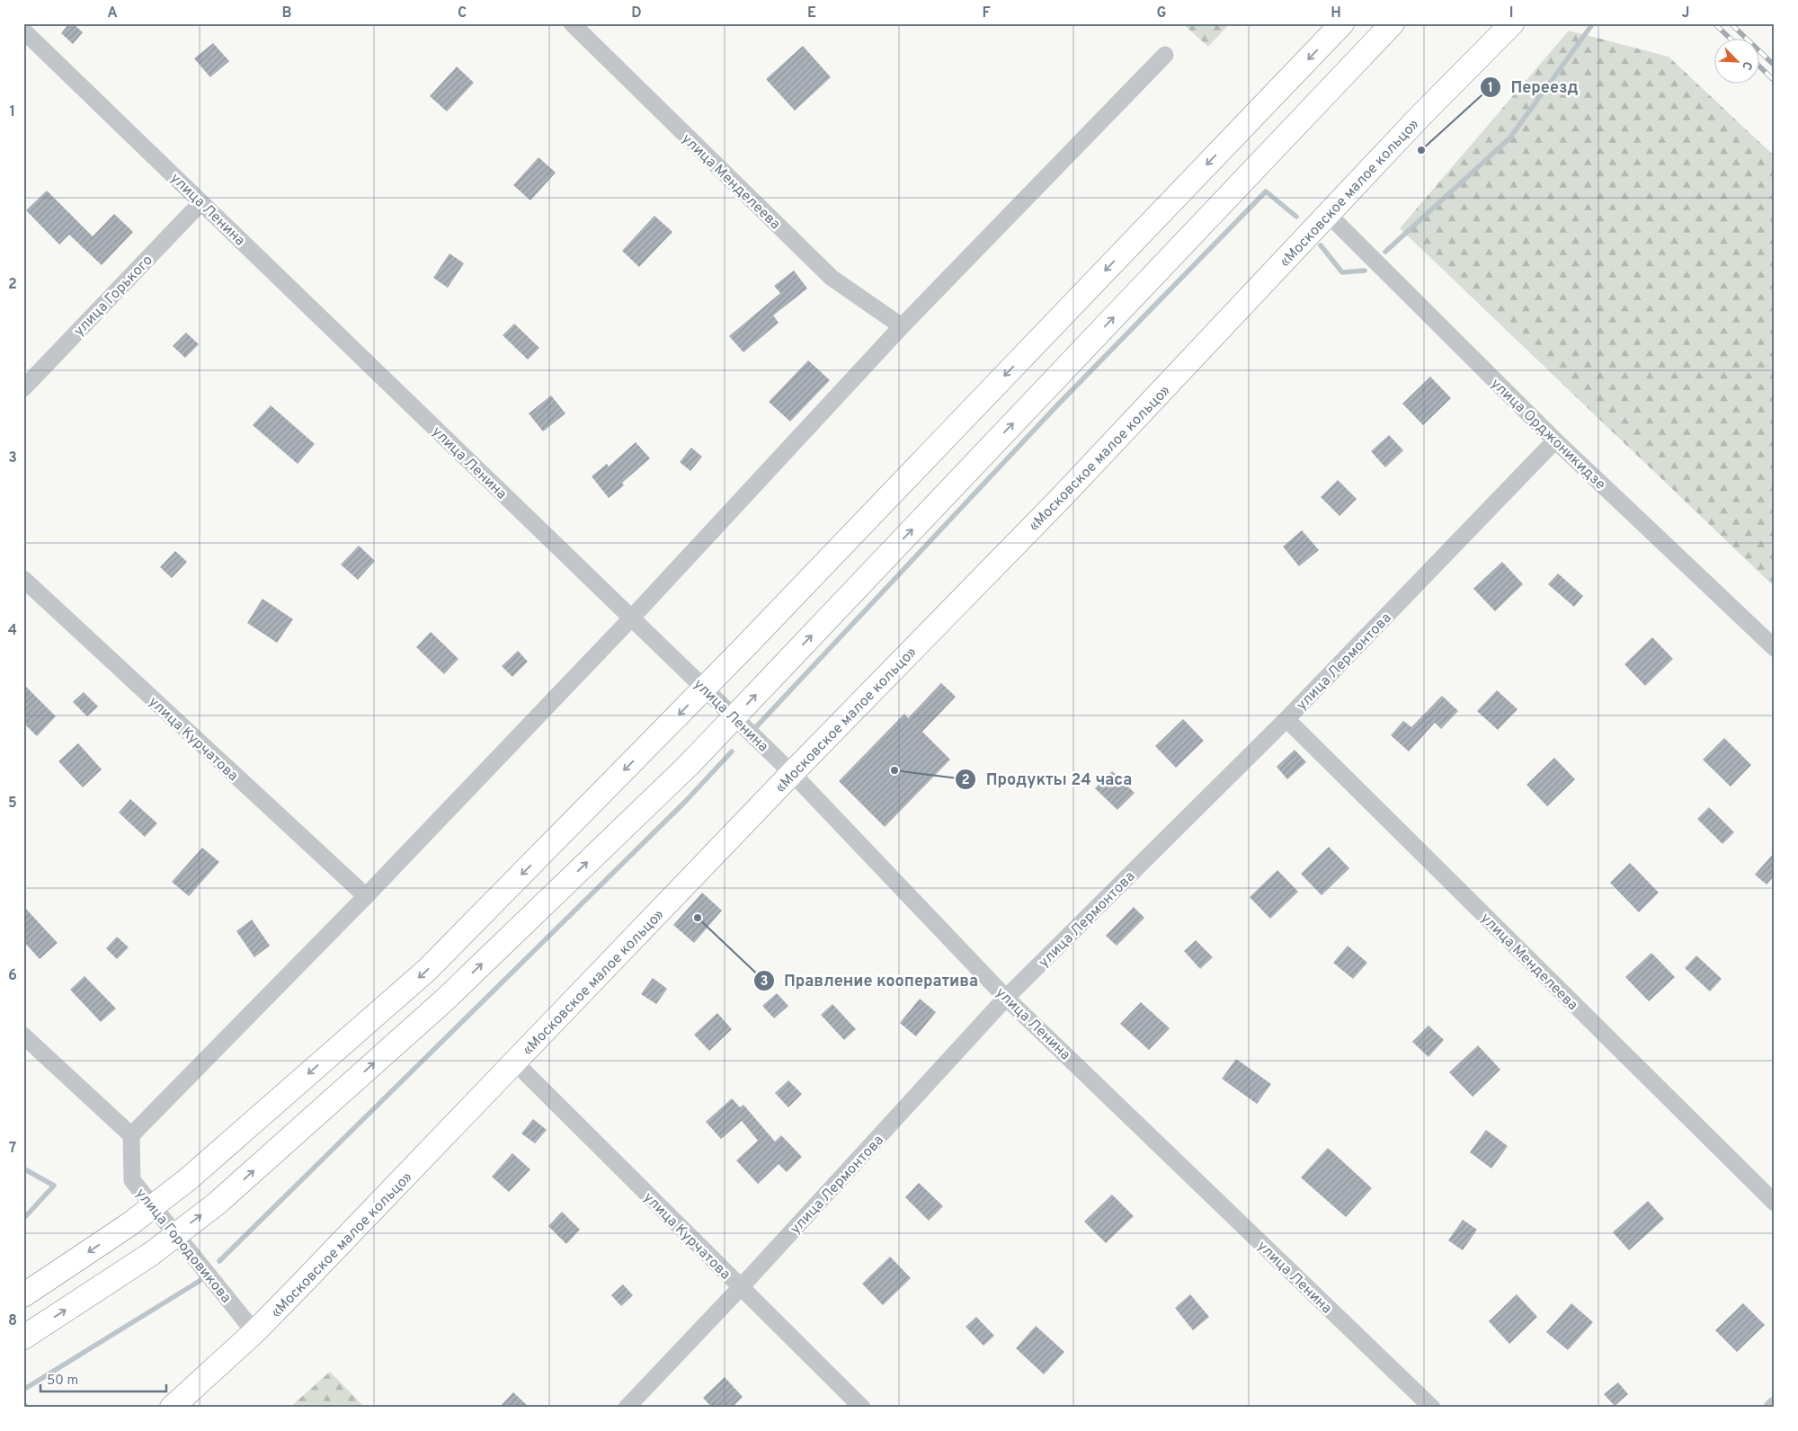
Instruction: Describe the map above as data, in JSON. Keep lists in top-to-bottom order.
{
  "streets": {
    "highway": ["«Московское малое кольцо»"],
    "street": [
      "улица Менделеева",
      "улица Ленина",
      "улица Горького",
      "улица Орджоникидзе",
      "улица Лермонтова",
      "улица Курчатова",
      "улица Городовикова"
    ]
  },
  "crossings": [
    ["улица Менделеева", "улица Лермонтова"],
    ["«Московское малое кольцо»", "улица Ленина"],
    ["«Московское малое кольцо»", "улица Орджоникидзе"],
    ["«Московское малое кольцо»", "улица Курчатова"],
    ["«Московское малое кольцо»", "улица Городовикова"],
    ["улица Ленина", "улица Горького"],
    ["улица Ленина", "улица Лермонтова"],
    ["улица Орджоникидзе", "улица Лермонтова"],
    ["улица Лермонтова", "улица Курчатова"]
  ],
  "places": ["Переезд", "Продукты 24 часа", "Правление кооператива"],
  "scale_bar": "50 m",
  "north": "bottom right",
  "grid": {
    "columns": [
      "A",
      "B",
      "C",
      "D",
      "E",
      "F",
      "G",
      "H",
      "I",
      "J"
    ],
    "rows": [
      "1",
      "2",
      "3",
      "4",
      "5",
      "6",
      "7",
      "8"
    ]
  }
}
